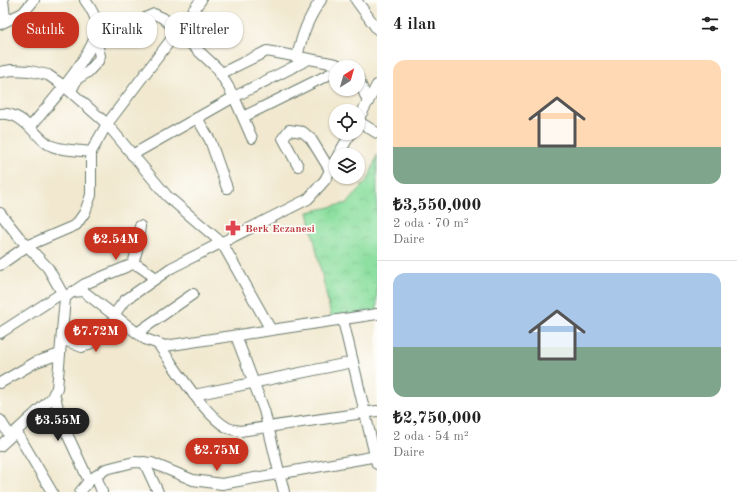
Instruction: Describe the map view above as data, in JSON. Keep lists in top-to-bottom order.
{
  "places": {
    "pharmacy": ["Berk Eczanesi"]
  },
  "north": "top right",
  "page": {
    "heading": "4 ilan",
    "chip": ["Satılık", "Kiralık", "Filtreler"],
    "list": [
      {
        "name": "₺3,550,000",
        "note": "2 oda · 70 m² · Daire"
      },
      {
        "name": "₺2,750,000",
        "note": "2 oda · 54 m² · Daire"
      }
    ],
    "price": [
      "₺2.54M",
      "₺7.72M",
      "₺3.55M",
      "₺2.75M"
    ]
  }
}
